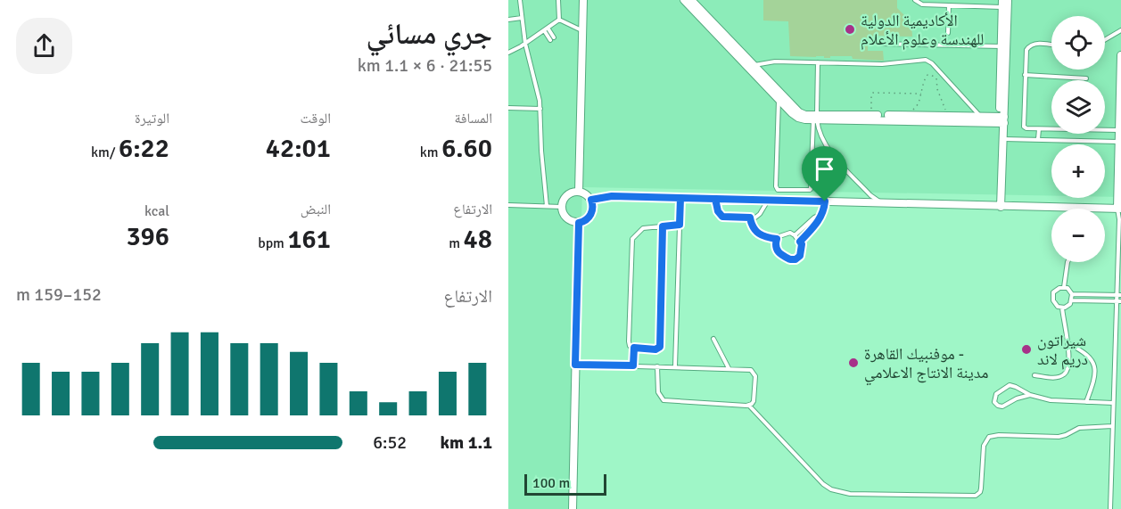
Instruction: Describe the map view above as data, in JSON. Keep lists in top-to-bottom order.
{
  "places": ["الأكاديمية الدولية للهندسة وعلوم الأعلام", "شيراتون دريم لاند", "موفنبيك القاهرة - مدينة الانتاج الاعلامي"],
  "scale_bar": "100 m",
  "page": {
    "heading": ["جري مسائي", "21:55 · 6 × 1.1 km"],
    "map_buttons": ["+", "−"],
    "stats": [
      ["المسافة", "6.60 km"],
      ["الوقت", "42:01"],
      ["الوتيرة", "6:22 /km"],
      ["الارتفاع", "48 m"],
      ["النبض", "161 bpm"],
      ["kcal", "396"]
    ],
    "chart": ["الارتفاع", "152–159 m"],
    "list": [
      {
        "name": "1.1 km",
        "note": "6:52"
      }
    ],
    "scale": "100 m"
  }
}
